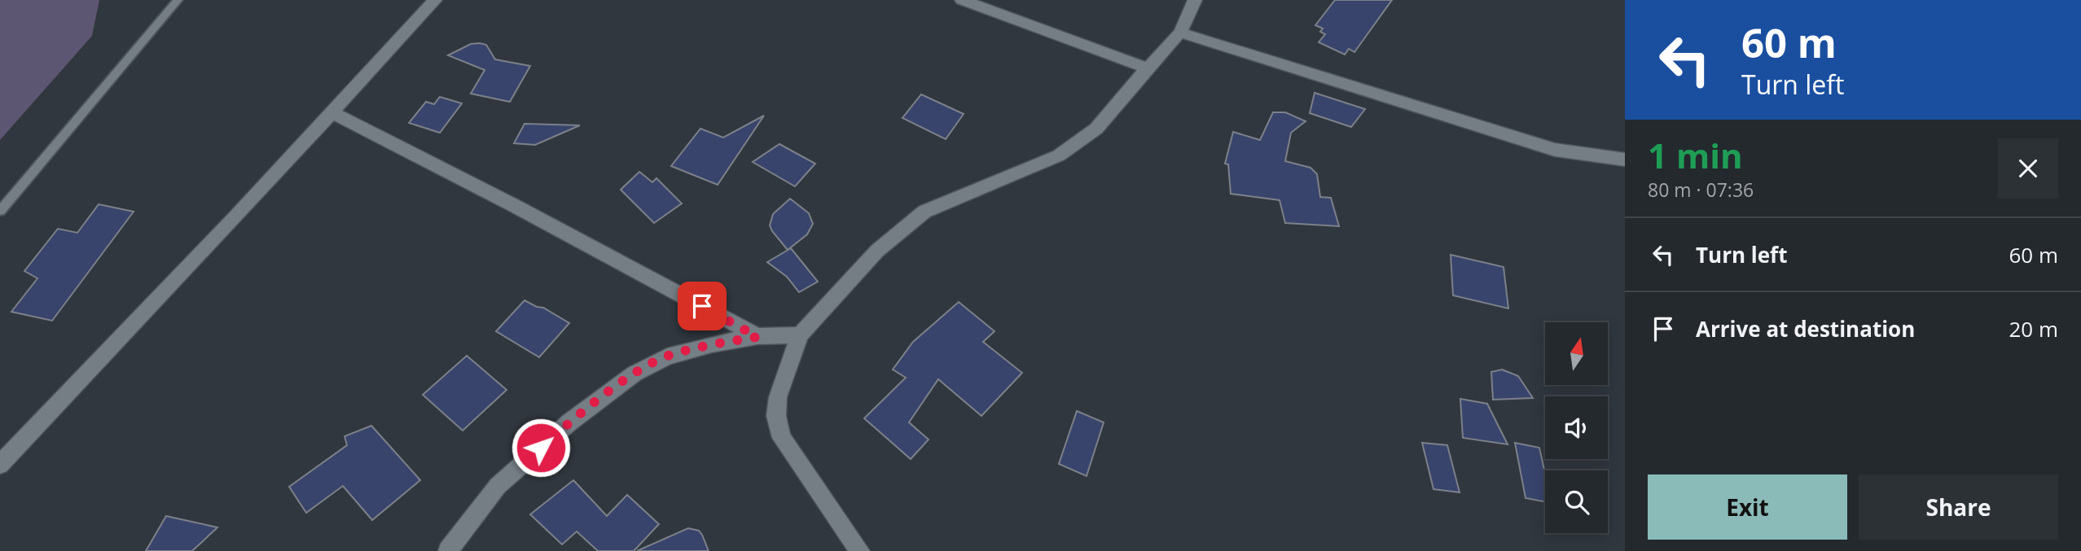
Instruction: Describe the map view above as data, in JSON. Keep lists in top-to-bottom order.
{
  "north": "top",
  "page": {
    "turn": ["60 m", "Turn left"],
    "heading": ["1 min", "80 m · 07:36"],
    "list": [
      {
        "name": "Turn left",
        "value": "60 m"
      },
      {
        "name": "Arrive at destination",
        "value": "20 m"
      }
    ],
    "buttons": ["Exit", "Share"]
  }
}
